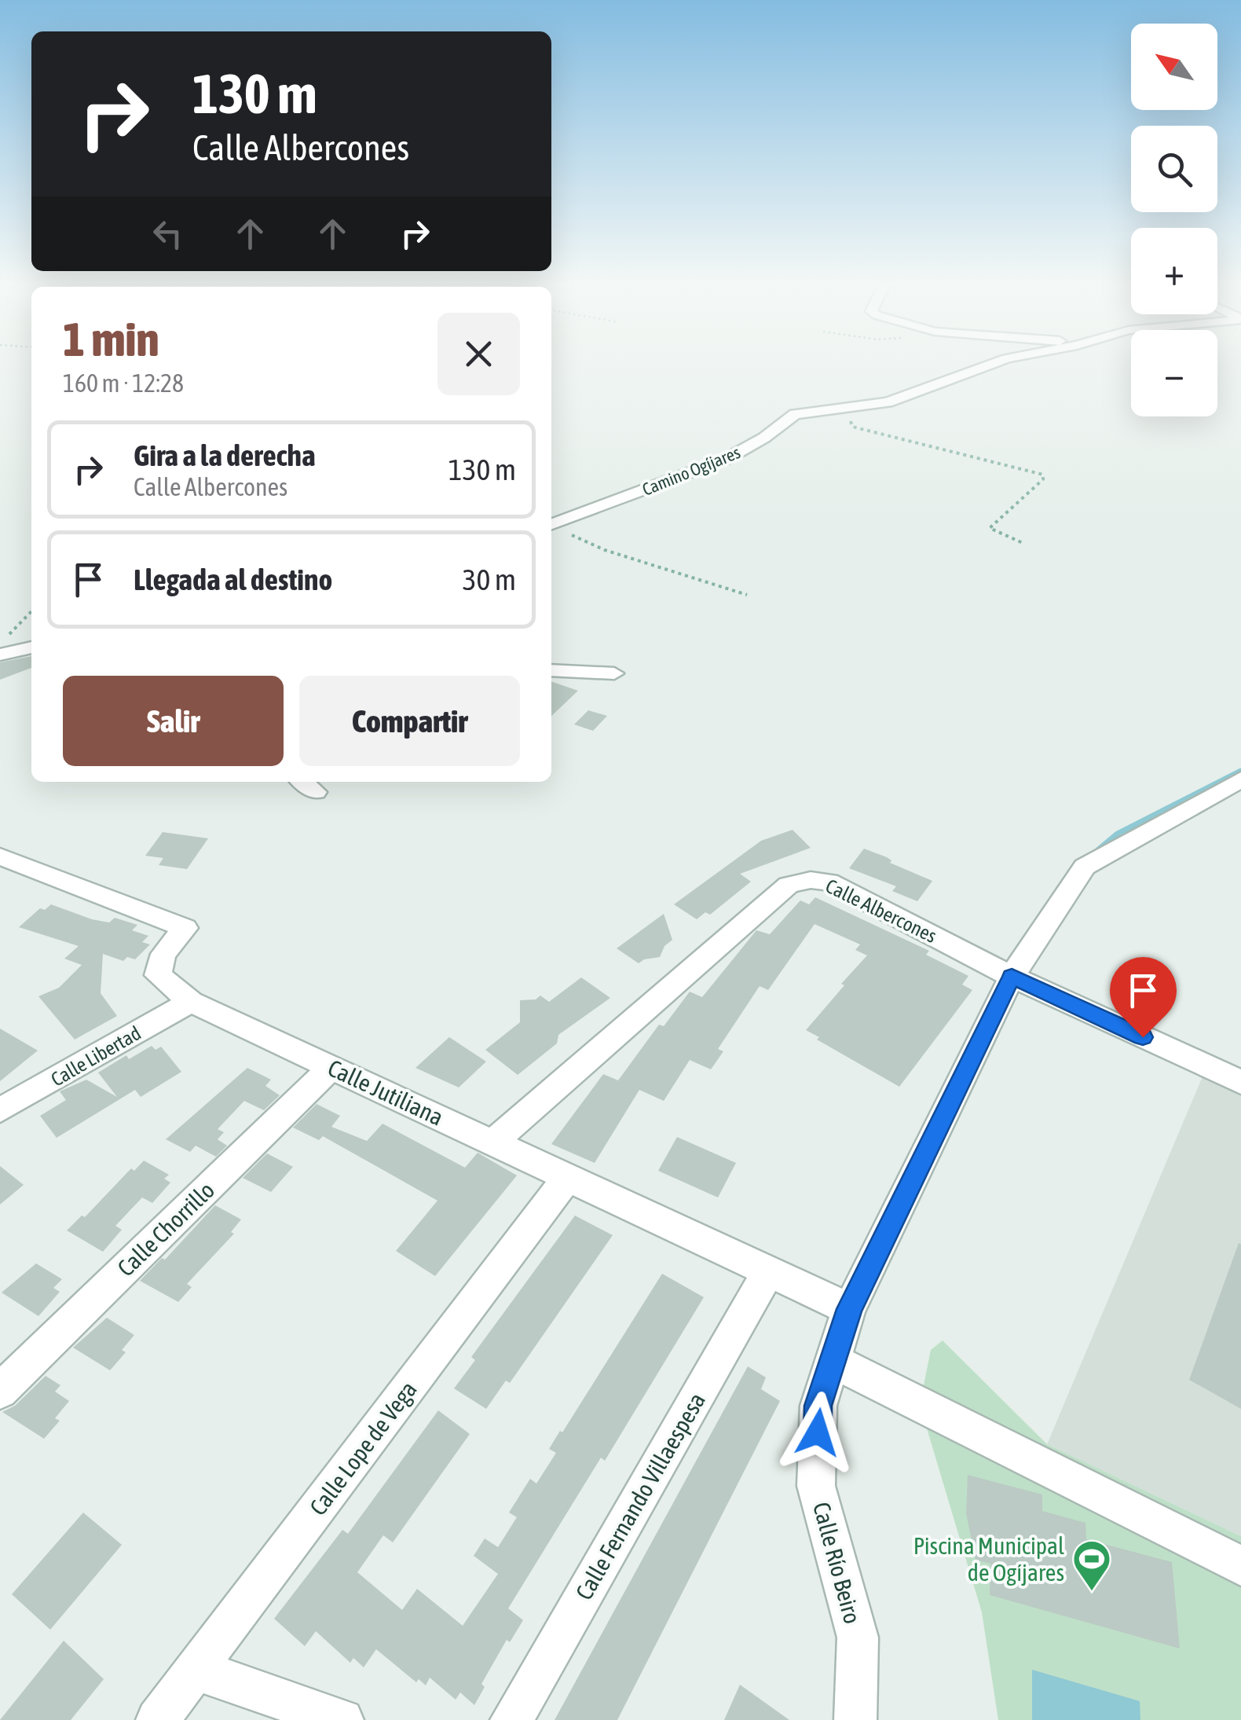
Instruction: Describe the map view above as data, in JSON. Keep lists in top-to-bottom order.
{
  "streets": {
    "street": [
      "Camino Ogíjares",
      "Calle Albercones",
      "Calle Libertad",
      "Calle Jutiliana",
      "Calle Chorrillo",
      "Calle Lope de Vega",
      "Calle Fernando Villaespesa",
      "Calle Río Beiro"
    ]
  },
  "crossings": [
    ["Calle Albercones", "Calle Jutiliana"],
    ["Calle Albercones", "Calle Río Beiro"],
    ["Calle Libertad", "Calle Jutiliana"],
    ["Calle Jutiliana", "Calle Chorrillo"],
    ["Calle Jutiliana", "Calle Lope de Vega"],
    ["Calle Jutiliana", "Calle Fernando Villaespesa"],
    ["Calle Jutiliana", "Calle Río Beiro"]
  ],
  "places": {
    "sports": ["Piscina Municipal de Ogíjares"]
  },
  "north": "top left",
  "page": {
    "map_buttons": ["+", "−"],
    "turn": ["130 m", "Calle Albercones"],
    "heading": ["1 min", "160 m · 12:28"],
    "list": [
      {
        "name": "Gira a la derecha",
        "note": "Calle Albercones",
        "value": "130 m"
      },
      {
        "name": "Llegada al destino",
        "value": "30 m"
      }
    ],
    "buttons": ["Salir", "Compartir"]
  }
}
